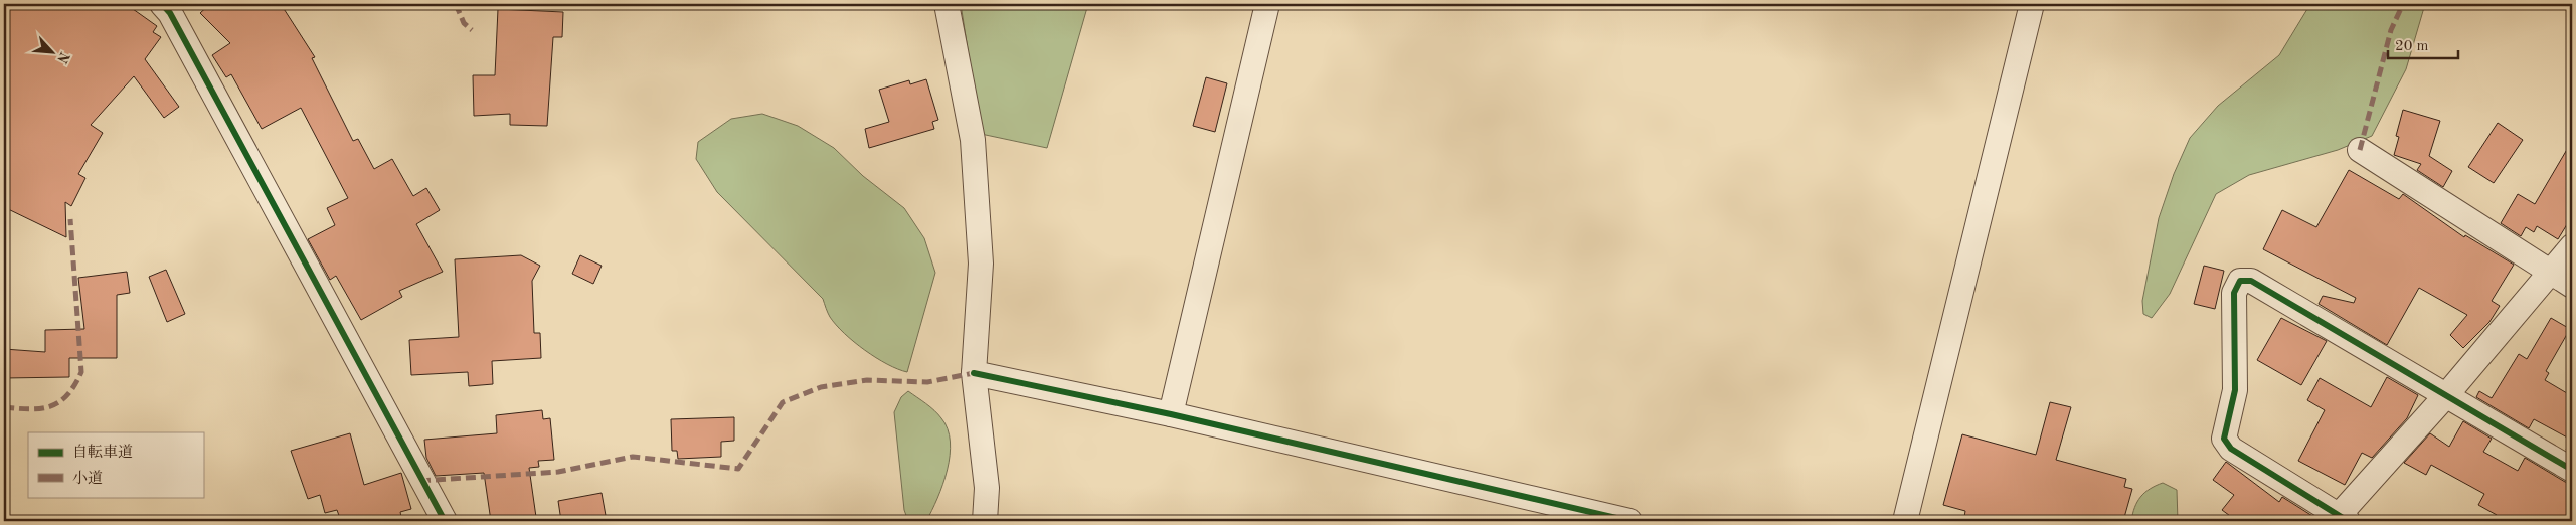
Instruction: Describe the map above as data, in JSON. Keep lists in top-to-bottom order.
{
  "legend": ["自転車道", "小道"],
  "scale_bar": "20 m",
  "north": "bottom right"
}
